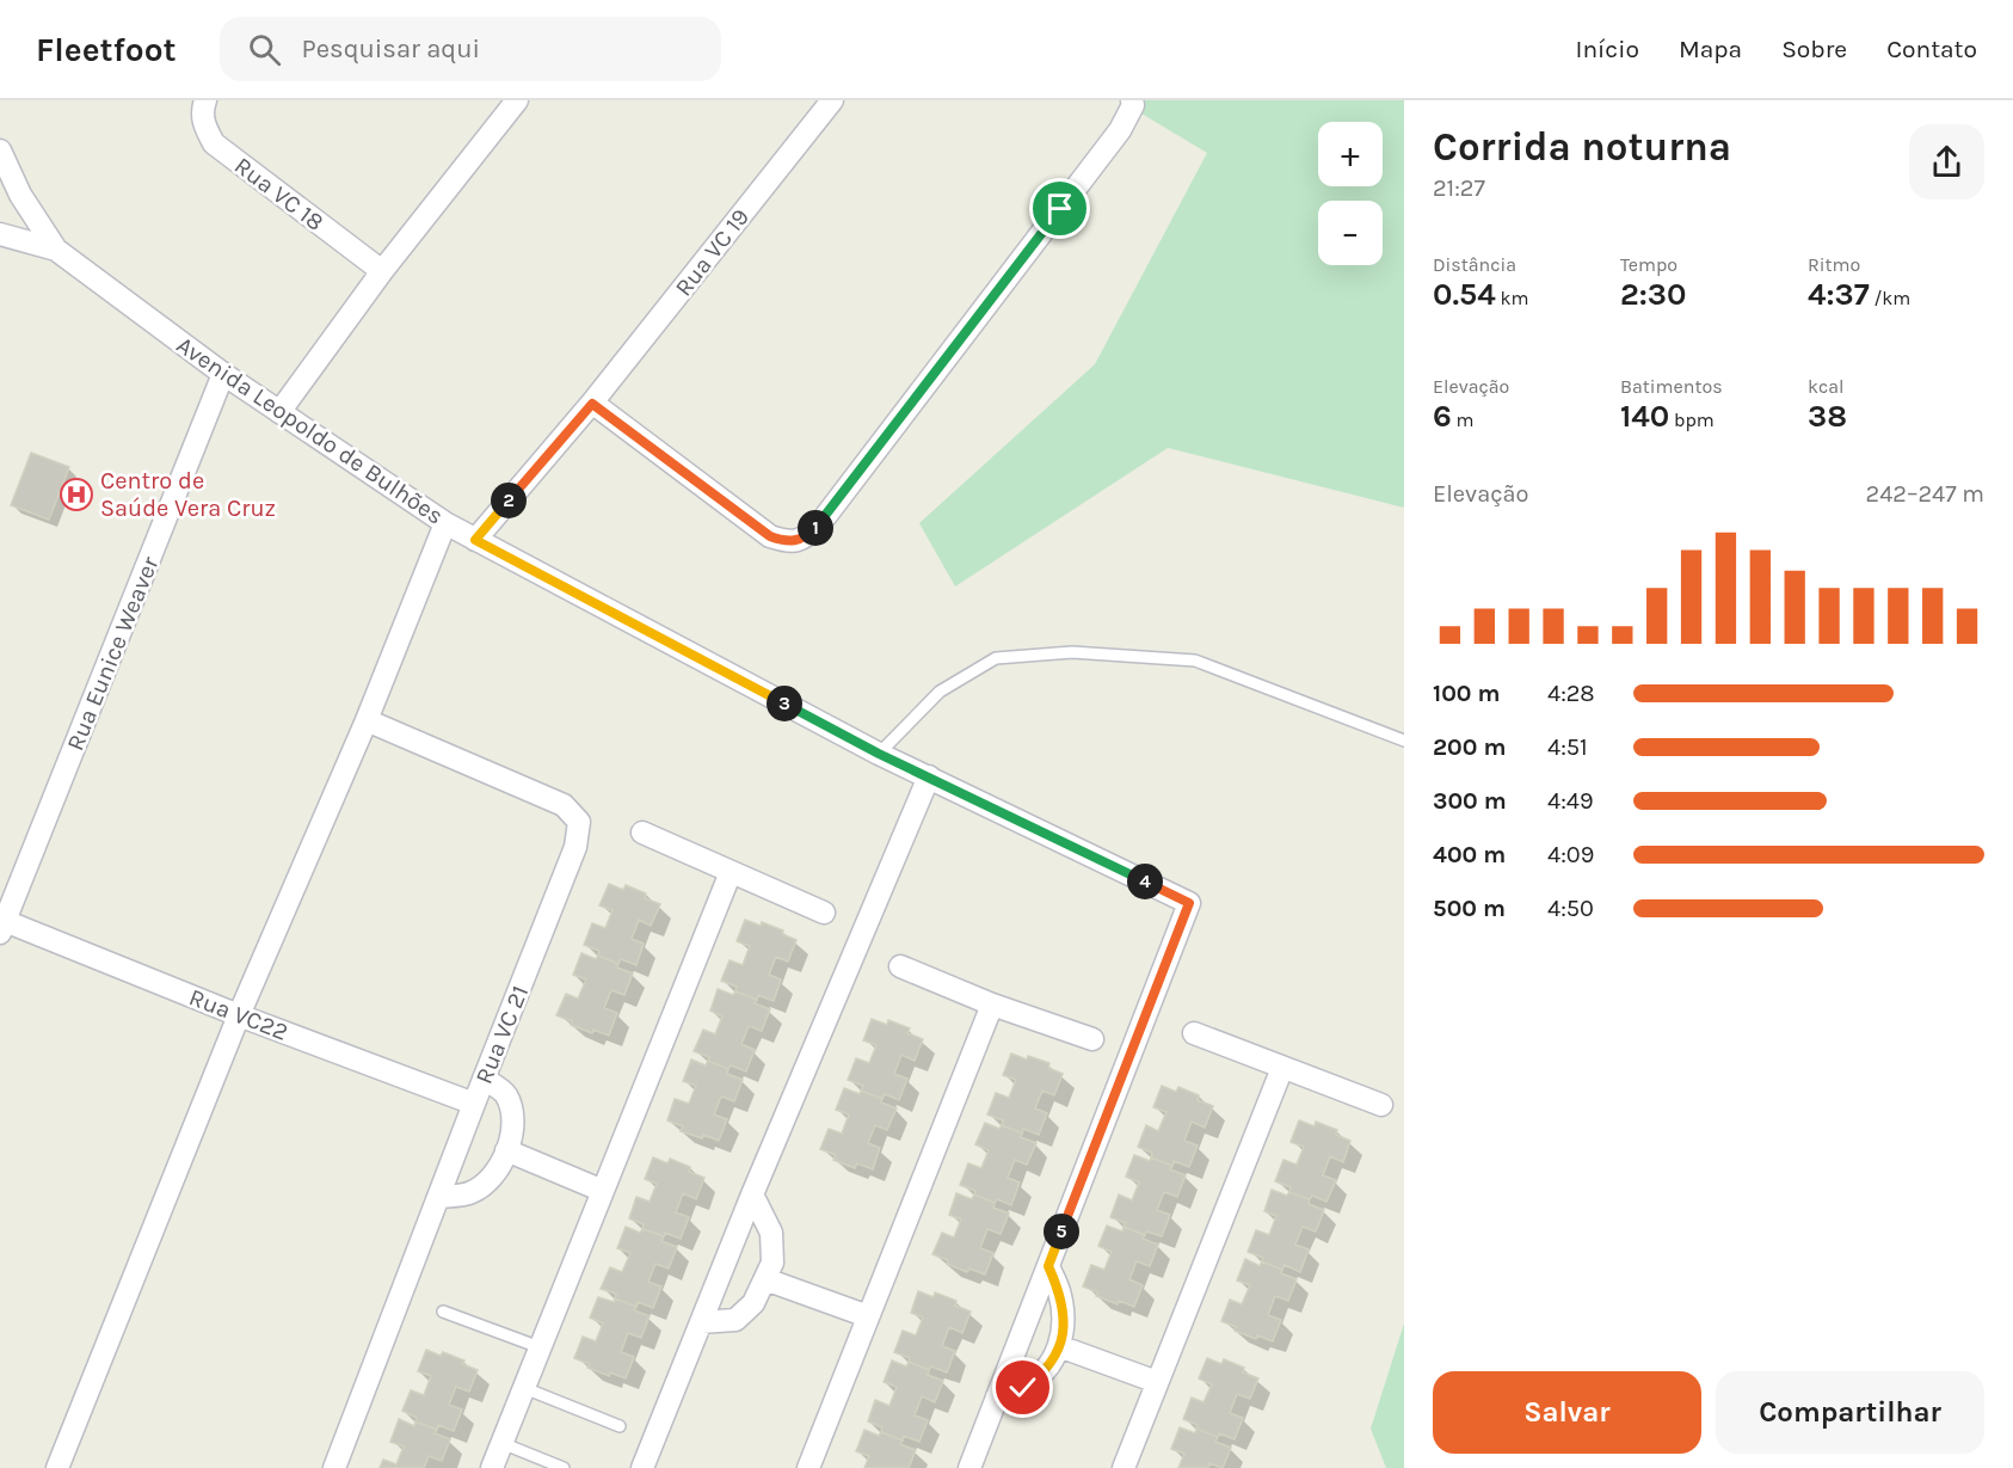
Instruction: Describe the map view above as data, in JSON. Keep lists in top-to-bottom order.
{
  "streets": {
    "street": [
      "Rua VC 18",
      "Rua VC 19",
      "Avenida Leopoldo de Bulhões",
      "Rua Eunice Weaver",
      "Rua VC22",
      "Rua VC 21"
    ]
  },
  "crossings": [
    ["Rua VC 19", "Avenida Leopoldo de Bulhões"],
    ["Avenida Leopoldo de Bulhões", "Rua Eunice Weaver"],
    ["Rua Eunice Weaver", "Rua VC22"],
    ["Rua VC22", "Rua VC 21"]
  ],
  "places": {
    "hospital": ["Centro de Saúde Vera Cruz"]
  },
  "page": {
    "header": "Fleetfoot",
    "search": "Pesquisar aqui",
    "nav": [
      "Início",
      "Mapa",
      "Sobre",
      "Contato"
    ],
    "heading": ["Corrida noturna", "21:27"],
    "map_buttons": ["+", "−"],
    "stats": [
      ["Distância", "0.54 km"],
      ["Tempo", "2:30"],
      ["Ritmo", "4:37 /km"],
      ["Elevação", "6 m"],
      ["Batimentos", "140 bpm"],
      ["kcal", "38"]
    ],
    "chart": ["Elevação", "242–247 m"],
    "pins": [
      "2",
      "1",
      "3",
      "4",
      "5"
    ],
    "list": [
      {
        "name": "100 m",
        "note": "4:28"
      },
      {
        "name": "200 m",
        "note": "4:51"
      },
      {
        "name": "300 m",
        "note": "4:49"
      },
      {
        "name": "400 m",
        "note": "4:09"
      },
      {
        "name": "500 m",
        "note": "4:50"
      }
    ],
    "buttons": ["Salvar", "Compartilhar"]
  }
}
